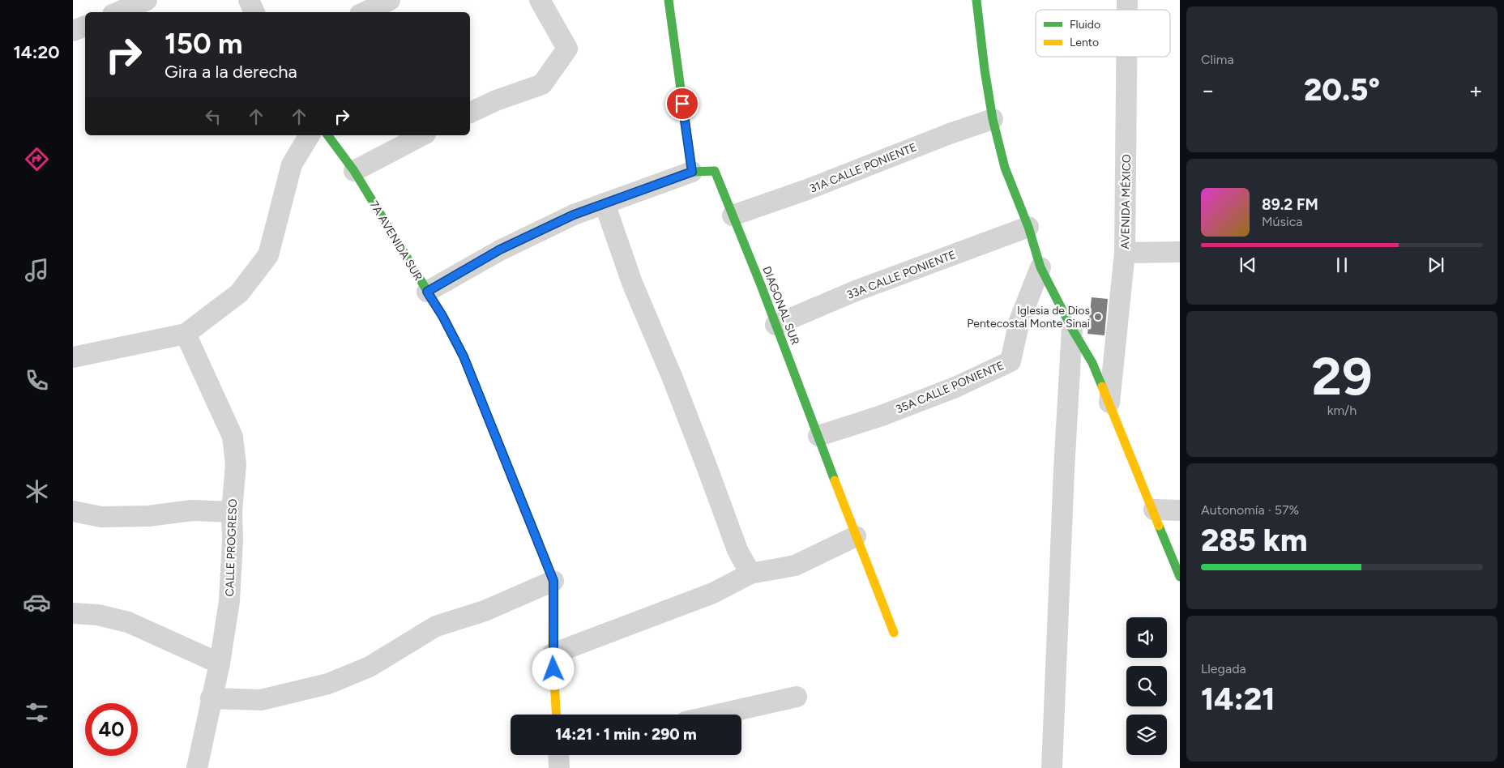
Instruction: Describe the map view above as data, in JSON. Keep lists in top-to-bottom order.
{
  "streets": {
    "street": [
      "31A CALLE PONIENTE",
      "AVENIDA MÉXICO",
      "7A AVENIDA SUR",
      "33A CALLE PONIENTE",
      "DIAGONAL SUR",
      "35A CALLE PONIENTE",
      "CALLE PROGRESO"
    ]
  },
  "crossings": [
    ["31A CALLE PONIENTE", "DIAGONAL SUR"],
    ["33A CALLE PONIENTE", "DIAGONAL SUR"],
    ["DIAGONAL SUR", "35A CALLE PONIENTE"]
  ],
  "places": ["Iglesia de Dios Pentecostal Monte Sinai"],
  "legend": ["Fluido", "Lento"],
  "page": {
    "tabs": "14:20",
    "tile": [
      "Clima",
      ["29", "km/h"],
      ["Autonomía · 57%", "285 km"],
      ["Llegada", "14:21"]
    ],
    "turn": ["150 m", "Gira a la derecha"],
    "heat": ["−", "20.5°", "+"],
    "song": ["89.2 FM", "Música"],
    "limit": "40",
    "trip": "14:21 · 1 min · 290 m"
  }
}
